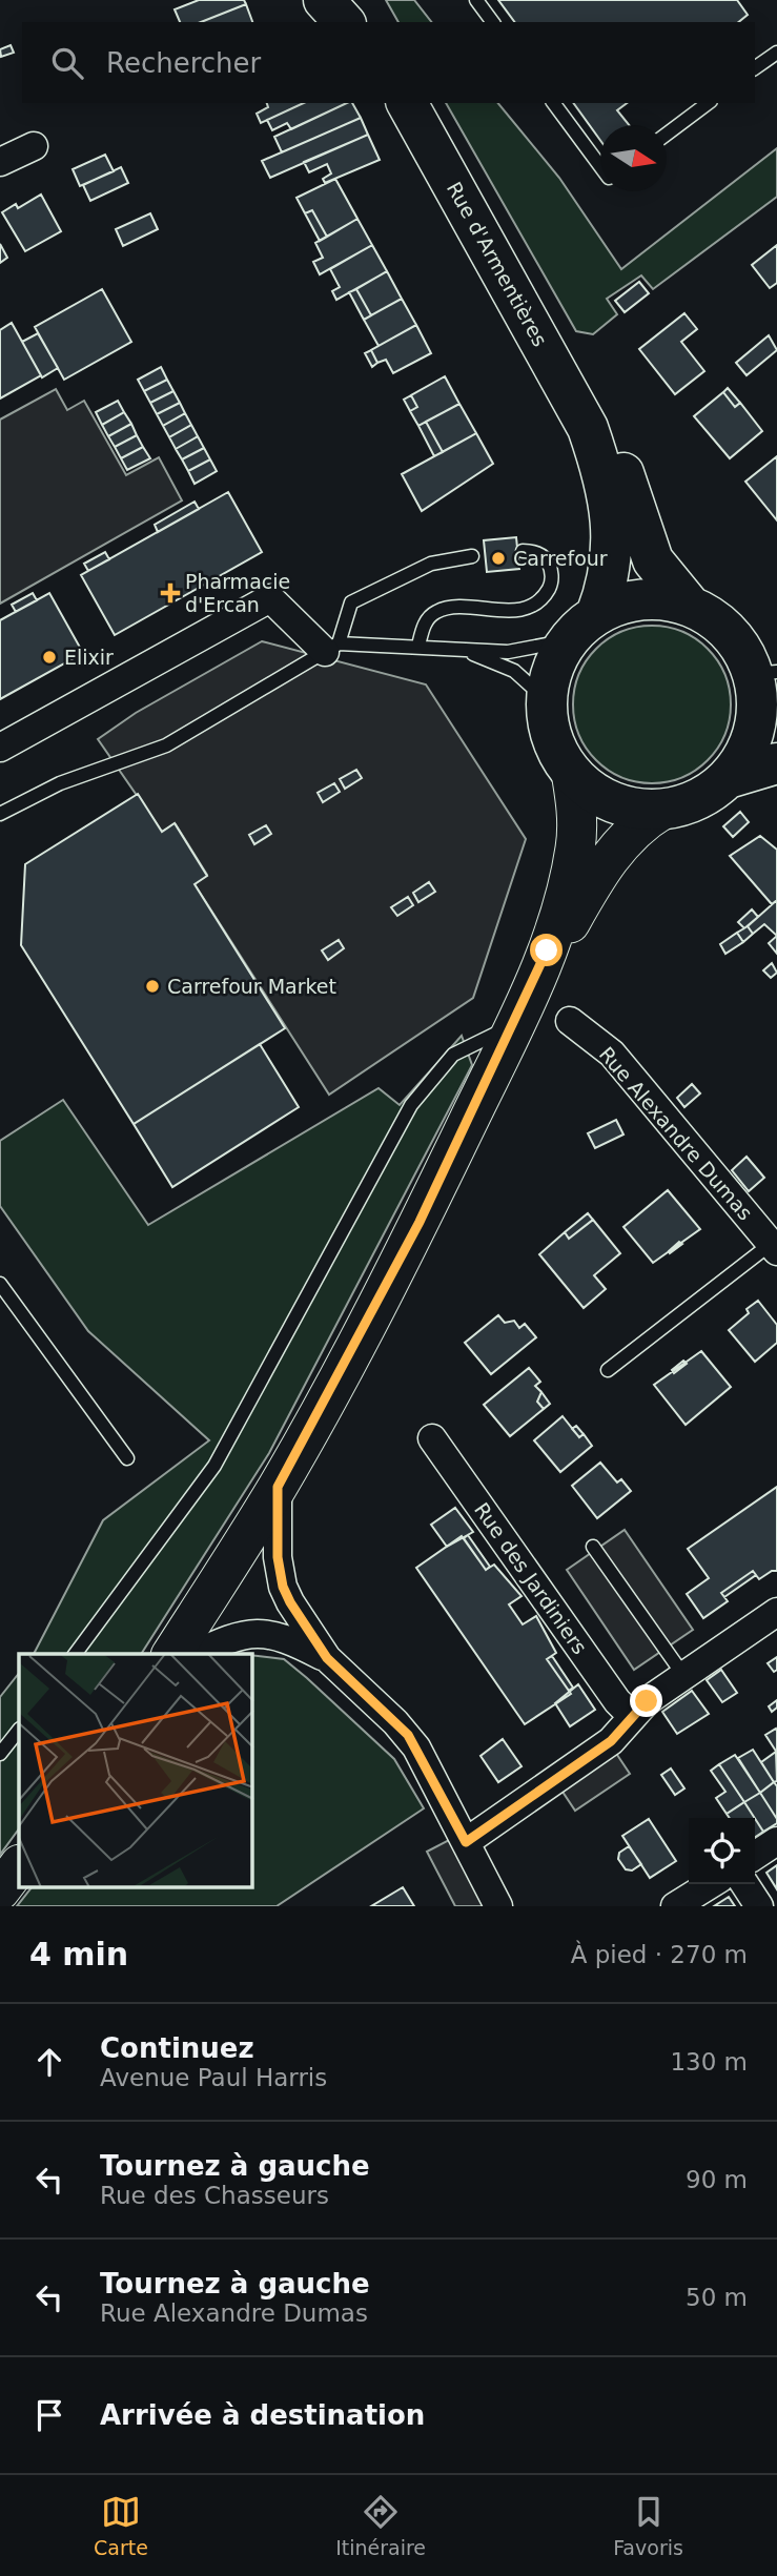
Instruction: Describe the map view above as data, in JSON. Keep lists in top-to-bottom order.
{
  "streets": {
    "main road": ["Rue d'Armentières"],
    "street": ["Rue Alexandre Dumas", "Rue des Jardiniers"]
  },
  "places": {
    "other": ["Carrefour", "Elixir", "Carrefour Market"],
    "health": ["Pharmacie d'Ercan"]
  },
  "north": "right",
  "page": {
    "search": "Rechercher",
    "heading": ["4 min", "À pied · 270 m"],
    "list": [
      ["Continuez", "Avenue Paul Harris", "130 m"],
      ["Tournez à gauche", "Rue des Chasseurs", "90 m"],
      ["Tournez à gauche", "Rue Alexandre Dumas", "50 m"],
      "Arrivée à destination"
    ],
    "nav": ["Carte", "Itinéraire", "Favoris"]
  }
}
